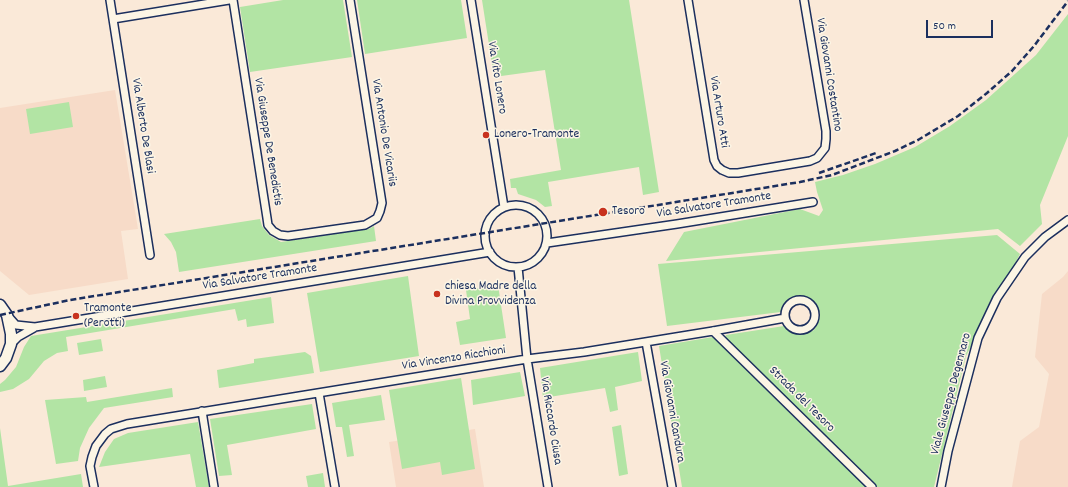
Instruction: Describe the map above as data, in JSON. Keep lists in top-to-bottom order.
{
  "streets": {
    "street": [
      "Via Giovanni Costantino",
      "Via Vito Lonero",
      "Via Arturo Atti",
      "Via Alberto De Blasi",
      "Via Antonio De Vicariis",
      "Via Giuseppe De Benedictis",
      "Via Salvatore Tramonte",
      "Via Vincenzo Ricchioni",
      "Viale Giuseppe Degennaro",
      "Strada del Tesoro",
      "Via Giovanni Candura",
      "Via Riccardo Ciusa"
    ]
  },
  "crossings": [
    ["Via Giovanni Costantino", "Via Arturo Atti"],
    ["Via Vito Lonero", "Via Salvatore Tramonte"],
    ["Via Vito Lonero", "Via Riccardo Ciusa"],
    ["Via Antonio De Vicariis", "Via Giuseppe De Benedictis"],
    ["Via Salvatore Tramonte", "Via Riccardo Ciusa"],
    ["Via Vincenzo Ricchioni", "Strada del Tesoro"],
    ["Via Vincenzo Ricchioni", "Via Giovanni Candura"],
    ["Via Vincenzo Ricchioni", "Via Riccardo Ciusa"]
  ],
  "places": [
    "Lonero-Tramonte",
    "Tesoro",
    "chiesa Madre della Divina Provvidenza",
    "Tramonte (Perotti)"
  ],
  "scale_bar": "50 m"
}
